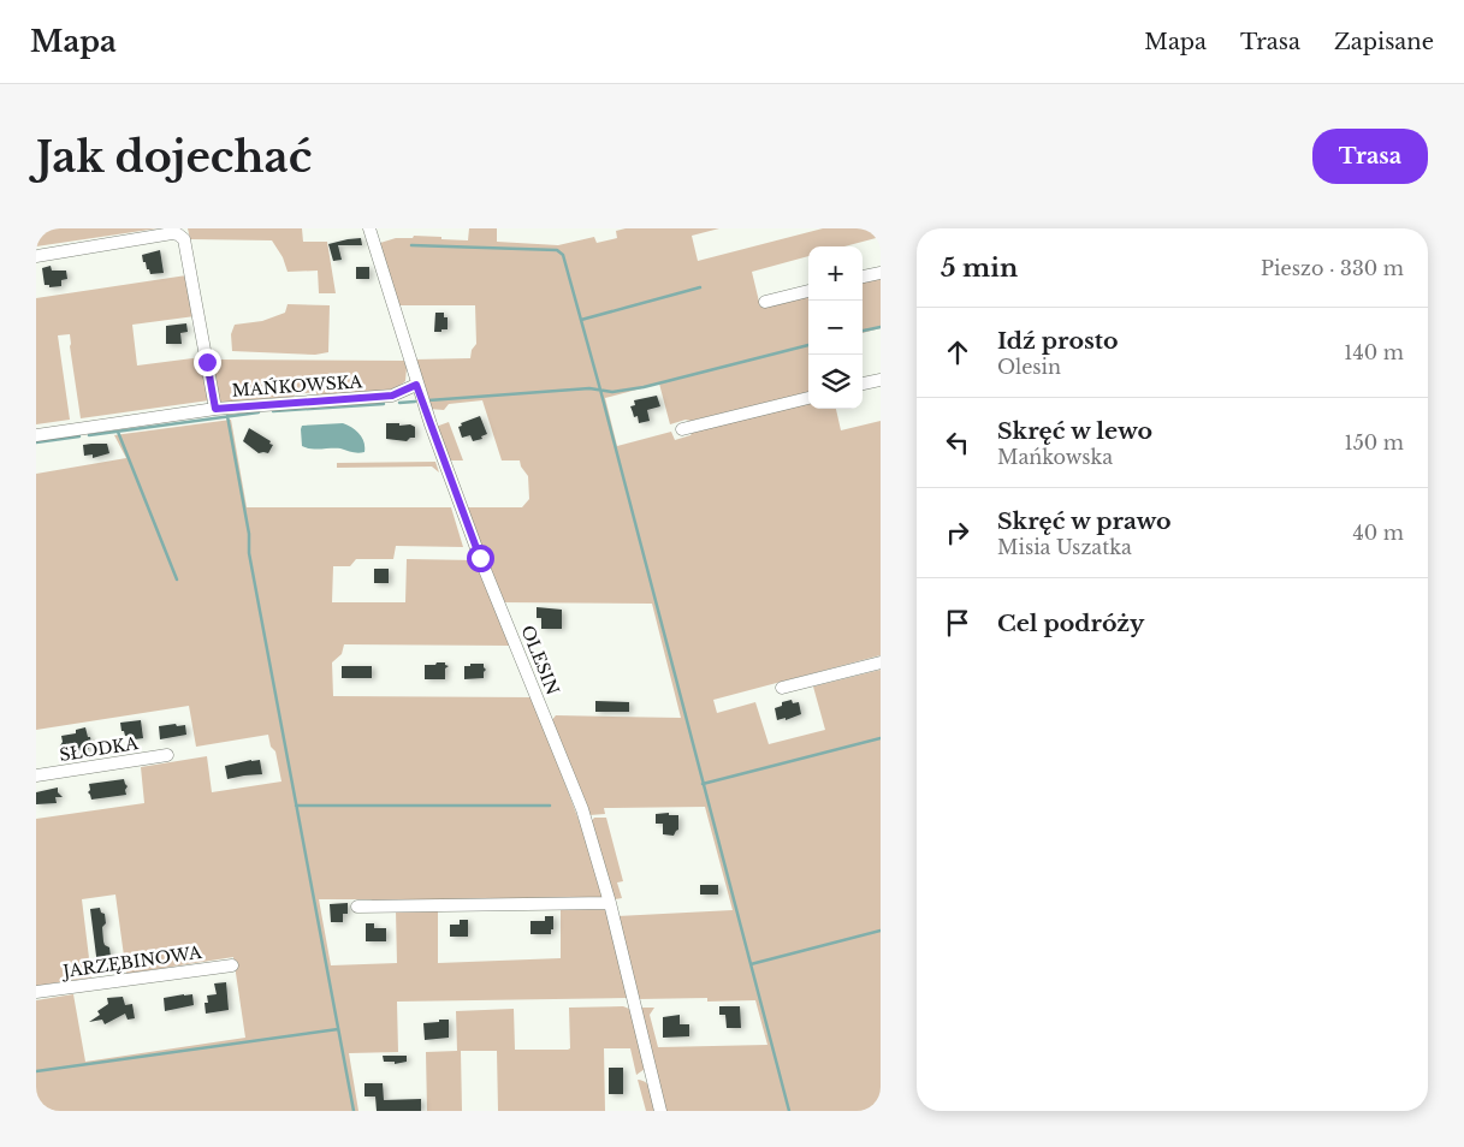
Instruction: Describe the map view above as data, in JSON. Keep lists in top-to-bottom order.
{
  "streets": {
    "street": [
      "MAŃKOWSKA",
      "OLESIN",
      "SŁODKA",
      "JARZĘBINOWA"
    ]
  },
  "crossings": [
    ["MAŃKOWSKA", "OLESIN"]
  ],
  "page": {
    "header": "Mapa",
    "nav": ["Mapa", "Trasa", "Zapisane"],
    "buttons": "Trasa",
    "title": "Jak dojechać",
    "heading": ["5 min", "Pieszo · 330 m"],
    "map_buttons": ["+", "−"],
    "list": [
      ["Idź prosto", "Olesin", "140 m"],
      ["Skręć w lewo", "Mańkowska", "150 m"],
      ["Skręć w prawo", "Misia Uszatka", "40 m"],
      "Cel podróży"
    ]
  }
}
